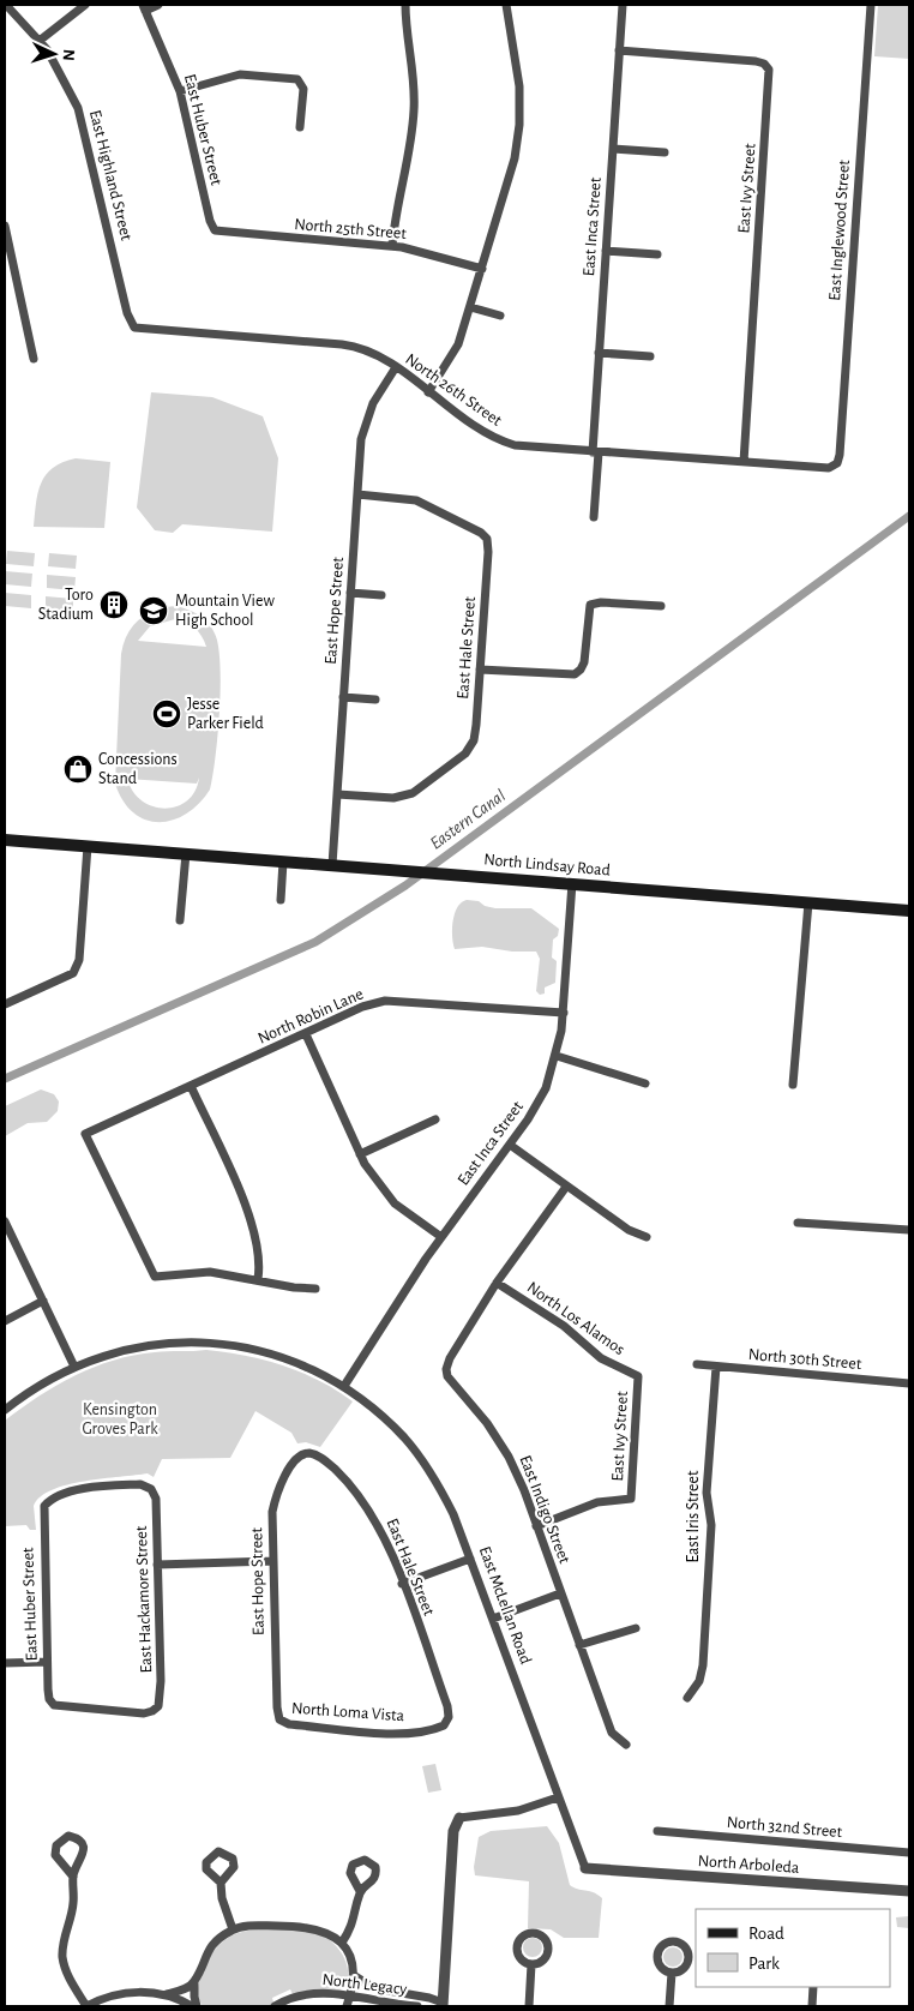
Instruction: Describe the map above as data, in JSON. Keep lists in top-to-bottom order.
{
  "streets": {
    "main road": ["North Lindsay Road"],
    "street": [
      "East Huber Street",
      "East Highland Street",
      "East Ivy Street",
      "East Inca Street",
      "North 25th Street",
      "East Inglewood Street",
      "North 26th Street",
      "East Hope Street",
      "East Hale Street",
      "North Robin Lane",
      "North Los Alamos",
      "North 30th Street",
      "East Indigo Street",
      "East Iris Street",
      "East Hackamore Street",
      "East McLellan Road",
      "North Loma Vista",
      "North 32nd Street",
      "North Arboleda",
      "North Legacy"
    ]
  },
  "crossings": [
    ["East Huber Street", "North 25th Street"],
    ["East Huber Street", "East Hackamore Street"],
    ["East Highland Street", "North 26th Street"],
    ["East Ivy Street", "East Inca Street"],
    ["East Ivy Street", "North 26th Street"],
    ["East Ivy Street", "North Los Alamos"],
    ["East Ivy Street", "East Indigo Street"],
    ["East Inca Street", "North 26th Street"],
    ["East Inca Street", "North Lindsay Road"],
    ["East Inca Street", "North Robin Lane"],
    ["East Inca Street", "East McLellan Road"],
    ["East Inglewood Street", "North 26th Street"],
    ["North 26th Street", "East Hope Street"],
    ["East Hope Street", "East Hale Street"],
    ["East Hope Street", "North Lindsay Road"],
    ["East Hope Street", "North Loma Vista"],
    ["East Hale Street", "North Loma Vista"],
    ["North Los Alamos", "East Indigo Street"],
    ["North 30th Street", "East Iris Street"],
    ["East McLellan Road", "North Arboleda"]
  ],
  "water": ["Eastern Canal"],
  "parks": ["Kensington Groves Park"],
  "places": {
    "building": ["Toro Stadium"],
    "school or university": ["Mountain View High School"],
    "sports": ["Jesse Parker Field"],
    "shop": ["Concessions Stand"]
  },
  "legend": ["Road", "Park"],
  "north": "right"
}
